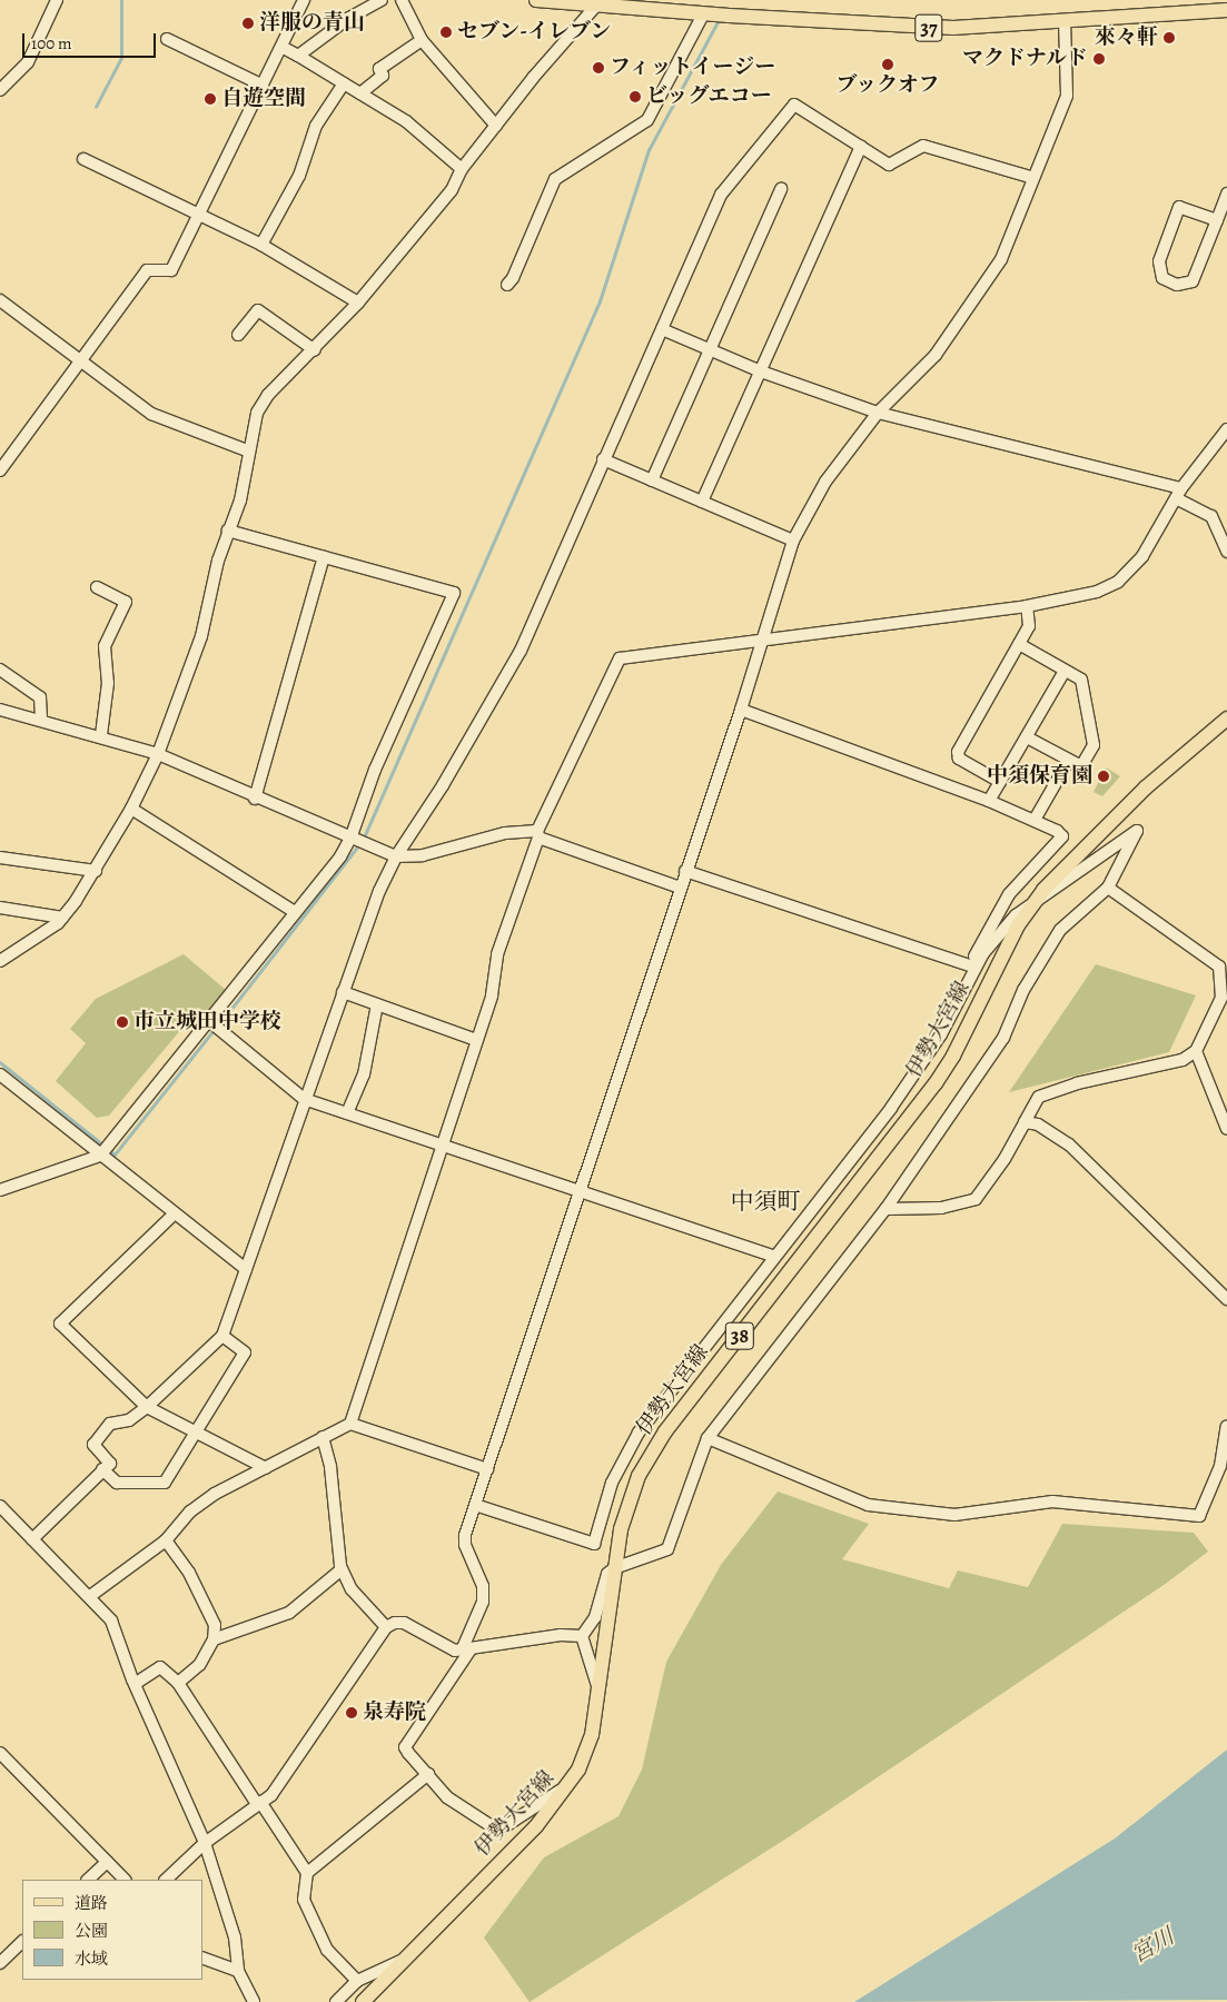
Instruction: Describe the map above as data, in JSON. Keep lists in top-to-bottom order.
{
  "streets": {
    "main road": ["37", "伊勢大宮線", "38"]
  },
  "districts": ["中須町"],
  "water": ["宮川"],
  "places": [
    "洋服の青山",
    "セブン-イレブン",
    "來々軒",
    "マクドナルド",
    "ブックオフ",
    "フィットイージー",
    "ビッグエコー",
    "自遊空間",
    "中須保育園",
    "市立城田中学校",
    "泉寿院"
  ],
  "legend": ["道路", "公園", "水域"],
  "scale_bar": "100 m"
}
